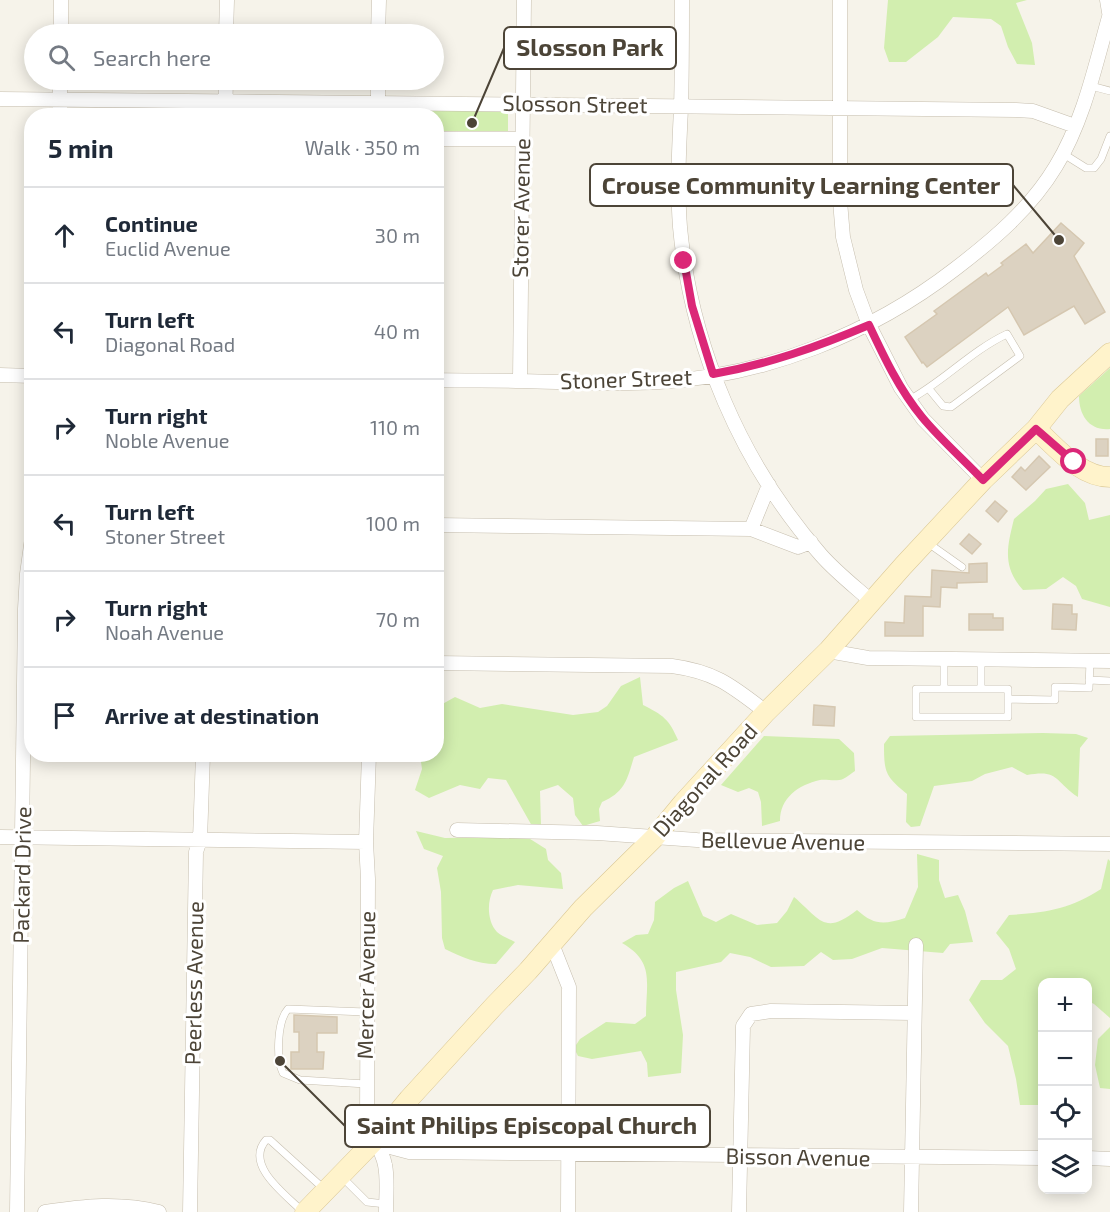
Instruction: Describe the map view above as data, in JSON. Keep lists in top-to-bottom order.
{
  "streets": {
    "street": [
      "Slosson Street",
      "Storer Avenue",
      "Stoner Street",
      "Diagonal Road",
      "Bellevue Avenue",
      "Packard Drive",
      "Peerless Avenue",
      "Mercer Avenue",
      "Bisson Avenue"
    ]
  },
  "crossings": [
    ["Slosson Street", "Storer Avenue"],
    ["Slosson Street", "Stoner Street"],
    ["Storer Avenue", "Stoner Street"],
    ["Diagonal Road", "Bellevue Avenue"],
    ["Diagonal Road", "Mercer Avenue"],
    ["Diagonal Road", "Bisson Avenue"],
    ["Mercer Avenue", "Bisson Avenue"]
  ],
  "places": ["Slosson Park", "Crouse Community Learning Center", "Saint Philips Episcopal Church"],
  "page": {
    "search": "Search here",
    "heading": ["5 min", "Walk · 350 m"],
    "list": [
      ["Continue", "Euclid Avenue", "30 m"],
      ["Turn left", "Diagonal Road", "40 m"],
      ["Turn right", "Noble Avenue", "110 m"],
      ["Turn left", "Stoner Street", "100 m"],
      ["Turn right", "Noah Avenue", "70 m"],
      "Arrive at destination"
    ],
    "map_buttons": ["+", "−"]
  }
}
